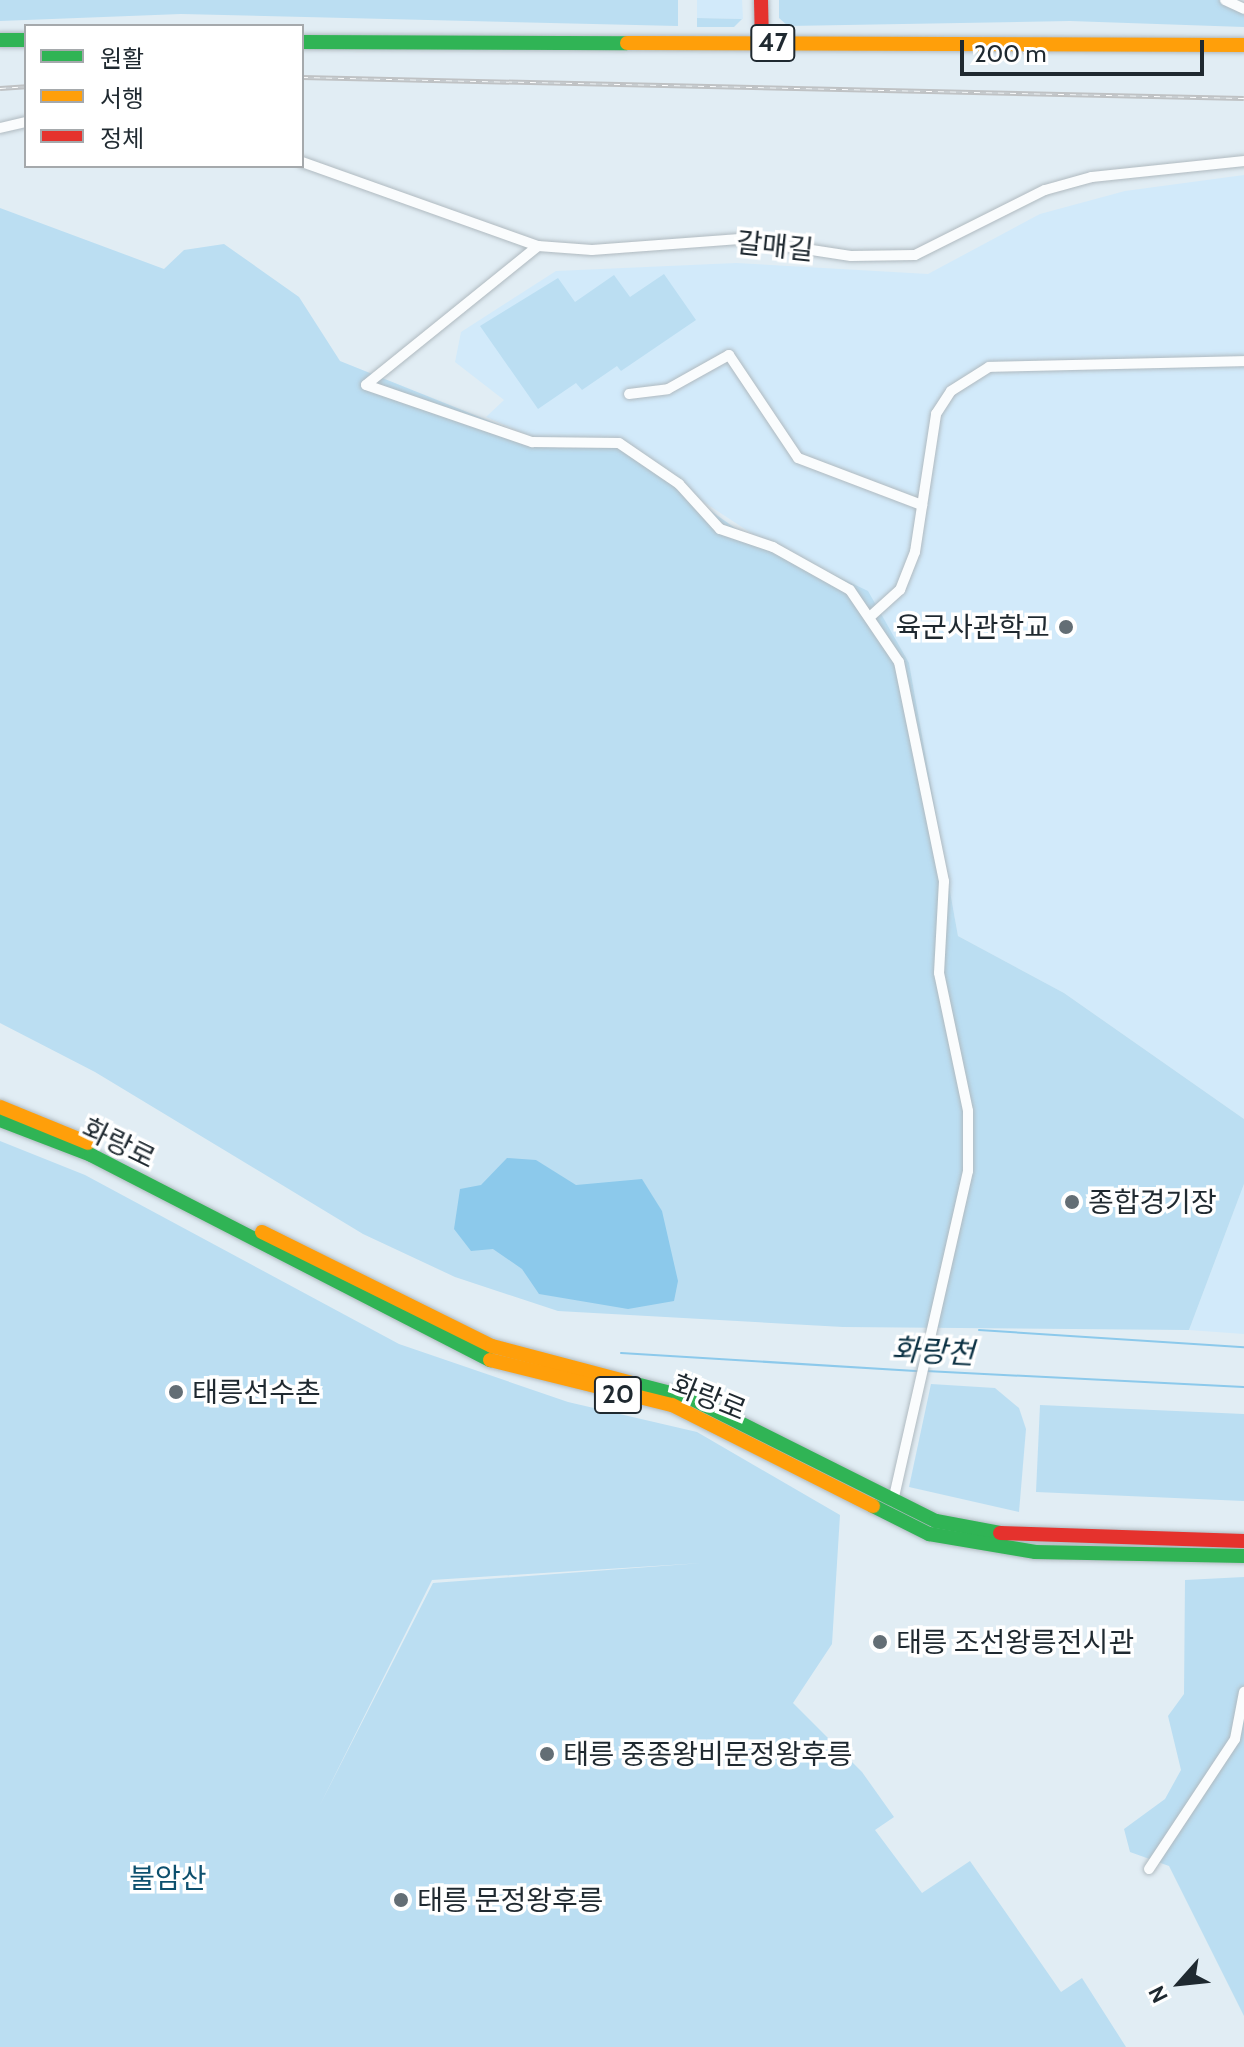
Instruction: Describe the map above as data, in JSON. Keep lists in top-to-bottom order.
{
  "streets": {
    "main road": ["47", "화랑로", "20"],
    "street": ["갈매길"]
  },
  "water": ["화랑천"],
  "parks": ["불암산"],
  "places": [
    "육군사관학교",
    "종합경기장",
    "태릉선수촌",
    "태릉 조선왕릉전시관",
    "태릉 중종왕비문정왕후릉",
    "태릉 문정왕후릉"
  ],
  "legend": ["원활", "서행", "정체"],
  "scale_bar": "200 m",
  "north": "bottom left"
}
